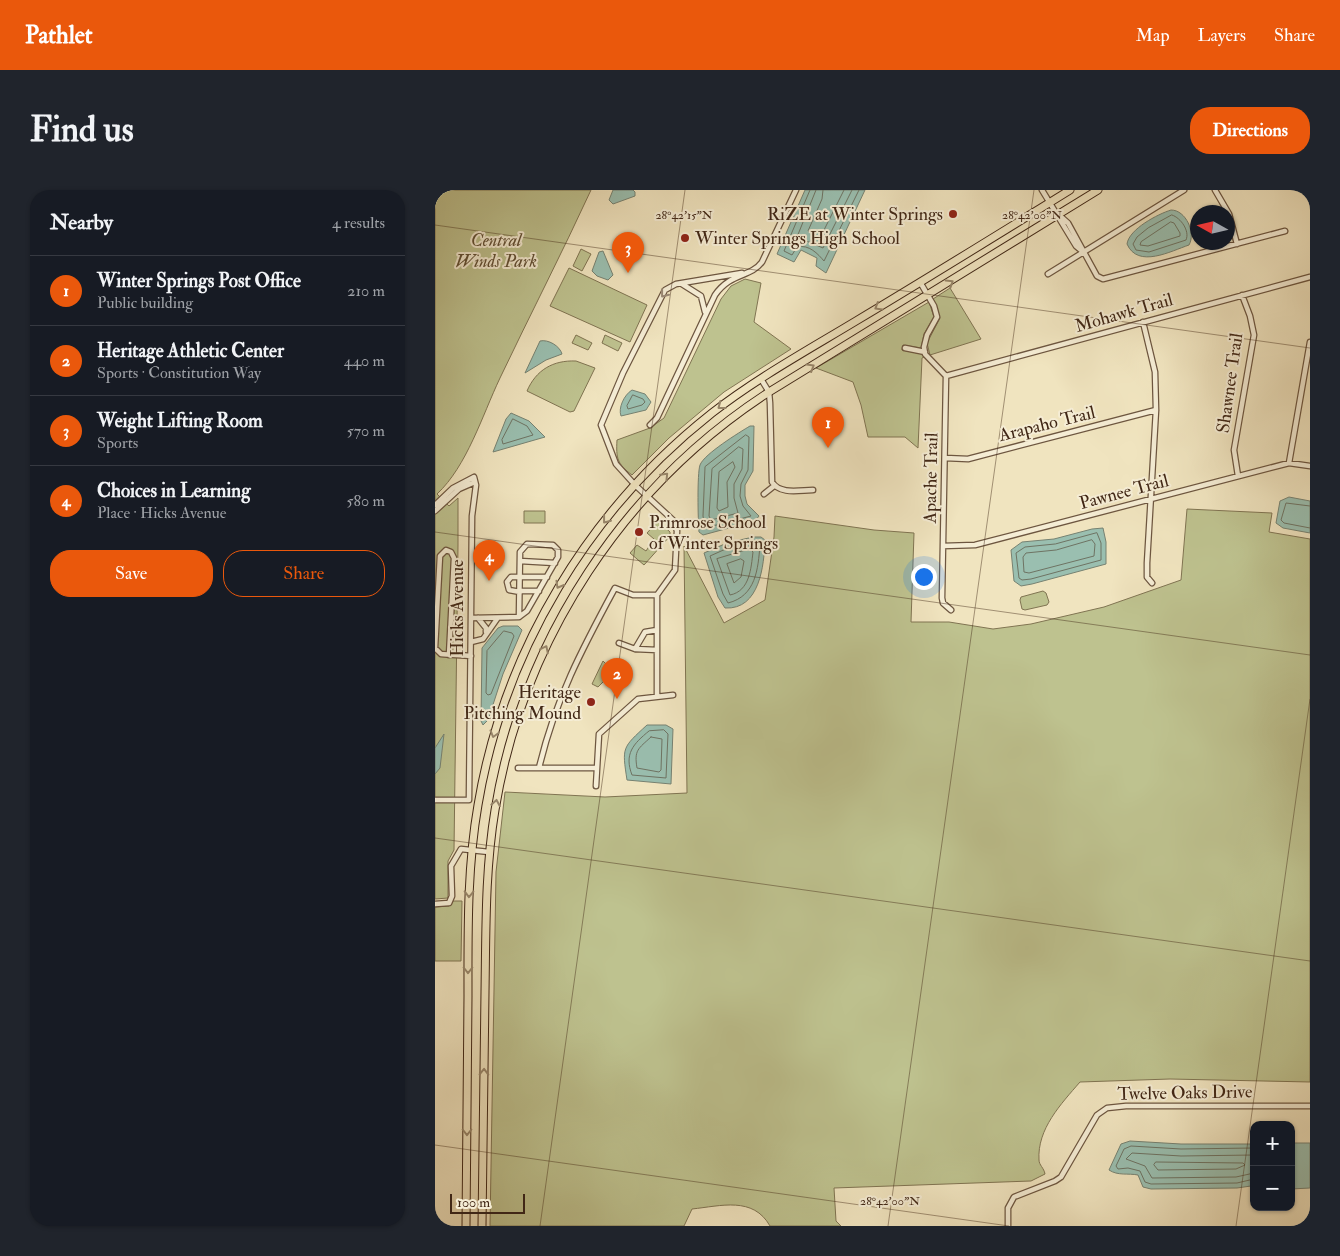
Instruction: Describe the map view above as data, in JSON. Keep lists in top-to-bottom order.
{
  "streets": {
    "street": [
      "Mohawk Trail",
      "Shawnee Trail",
      "Arapaho Trail",
      "Apache Trail",
      "Pawnee Trail",
      "Hicks Avenue",
      "Twelve Oaks Drive"
    ]
  },
  "crossings": [
    ["Mohawk Trail", "Shawnee Trail"],
    ["Mohawk Trail", "Apache Trail"],
    ["Shawnee Trail", "Pawnee Trail"],
    ["Arapaho Trail", "Apache Trail"],
    ["Apache Trail", "Pawnee Trail"]
  ],
  "parks": ["Central Winds Park"],
  "places": [
    "RiZE at Winter Springs",
    "Winter Springs High School",
    "Primrose School of Winter Springs",
    "Heritage Pitching Mound"
  ],
  "scale_bar": "100 m",
  "north": "left",
  "page": {
    "header": "Pathlet",
    "nav": ["Map", "Layers", "Share"],
    "buttons": [
      "Directions",
      ["Save", "Share"]
    ],
    "title": "Find us",
    "heading": ["Nearby", "4 results"],
    "pins": [
      "3",
      "1",
      "4",
      "2"
    ],
    "list": [
      {
        "mark": "1",
        "name": "Winter Springs Post Office",
        "note": "Public building",
        "value": "210 m"
      },
      {
        "mark": "2",
        "name": "Heritage Athletic Center",
        "note": "Sports · Constitution Way",
        "value": "440 m"
      },
      {
        "mark": "3",
        "name": "Weight Lifting Room",
        "note": "Sports",
        "value": "570 m"
      },
      {
        "mark": "4",
        "name": "Choices in Learning",
        "note": "Place · Hicks Avenue",
        "value": "580 m"
      }
    ],
    "map_buttons": ["+", "−"],
    "scale": "100 m"
  },
  "coordinates": ["28°42'15\"N", "28°42'00\"N"]
}
